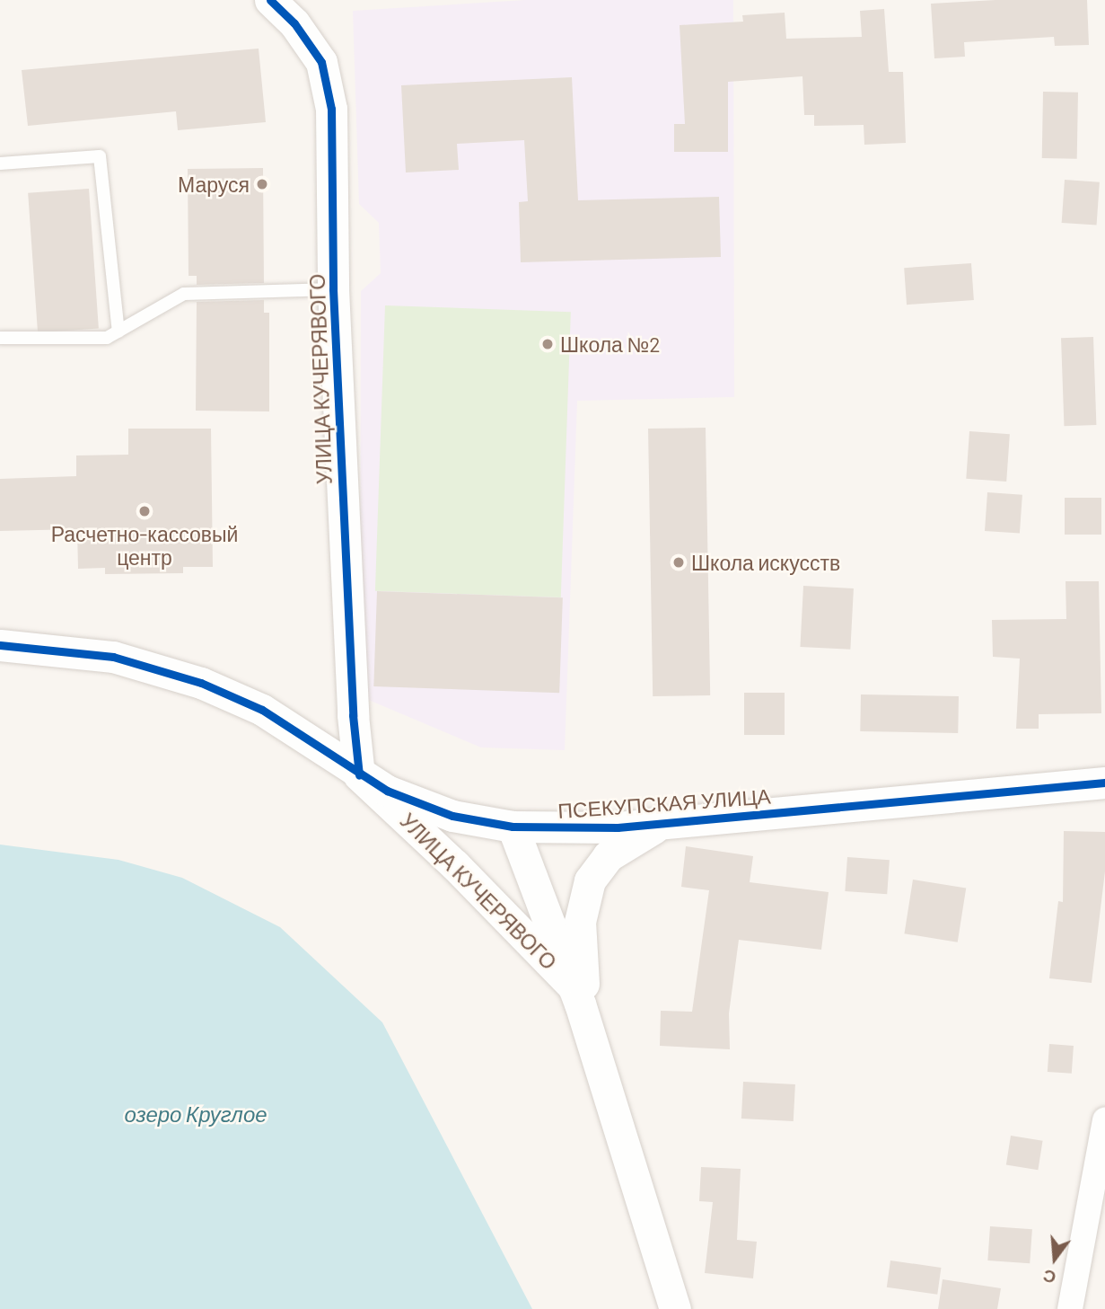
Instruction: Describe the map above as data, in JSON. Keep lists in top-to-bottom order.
{
  "streets": {
    "street": ["УЛИЦА КУЧЕРЯВОГО", "ПСЕКУПСКАЯ УЛИЦА"]
  },
  "crossings": [
    ["УЛИЦА КУЧЕРЯВОГО", "ПСЕКУПСКАЯ УЛИЦА"]
  ],
  "water": ["озеро Круглое"],
  "places": [
    "Маруся",
    "Школа №2",
    "Расчетно-кассовый центр",
    "Школа искусств"
  ],
  "north": "bottom"
}
